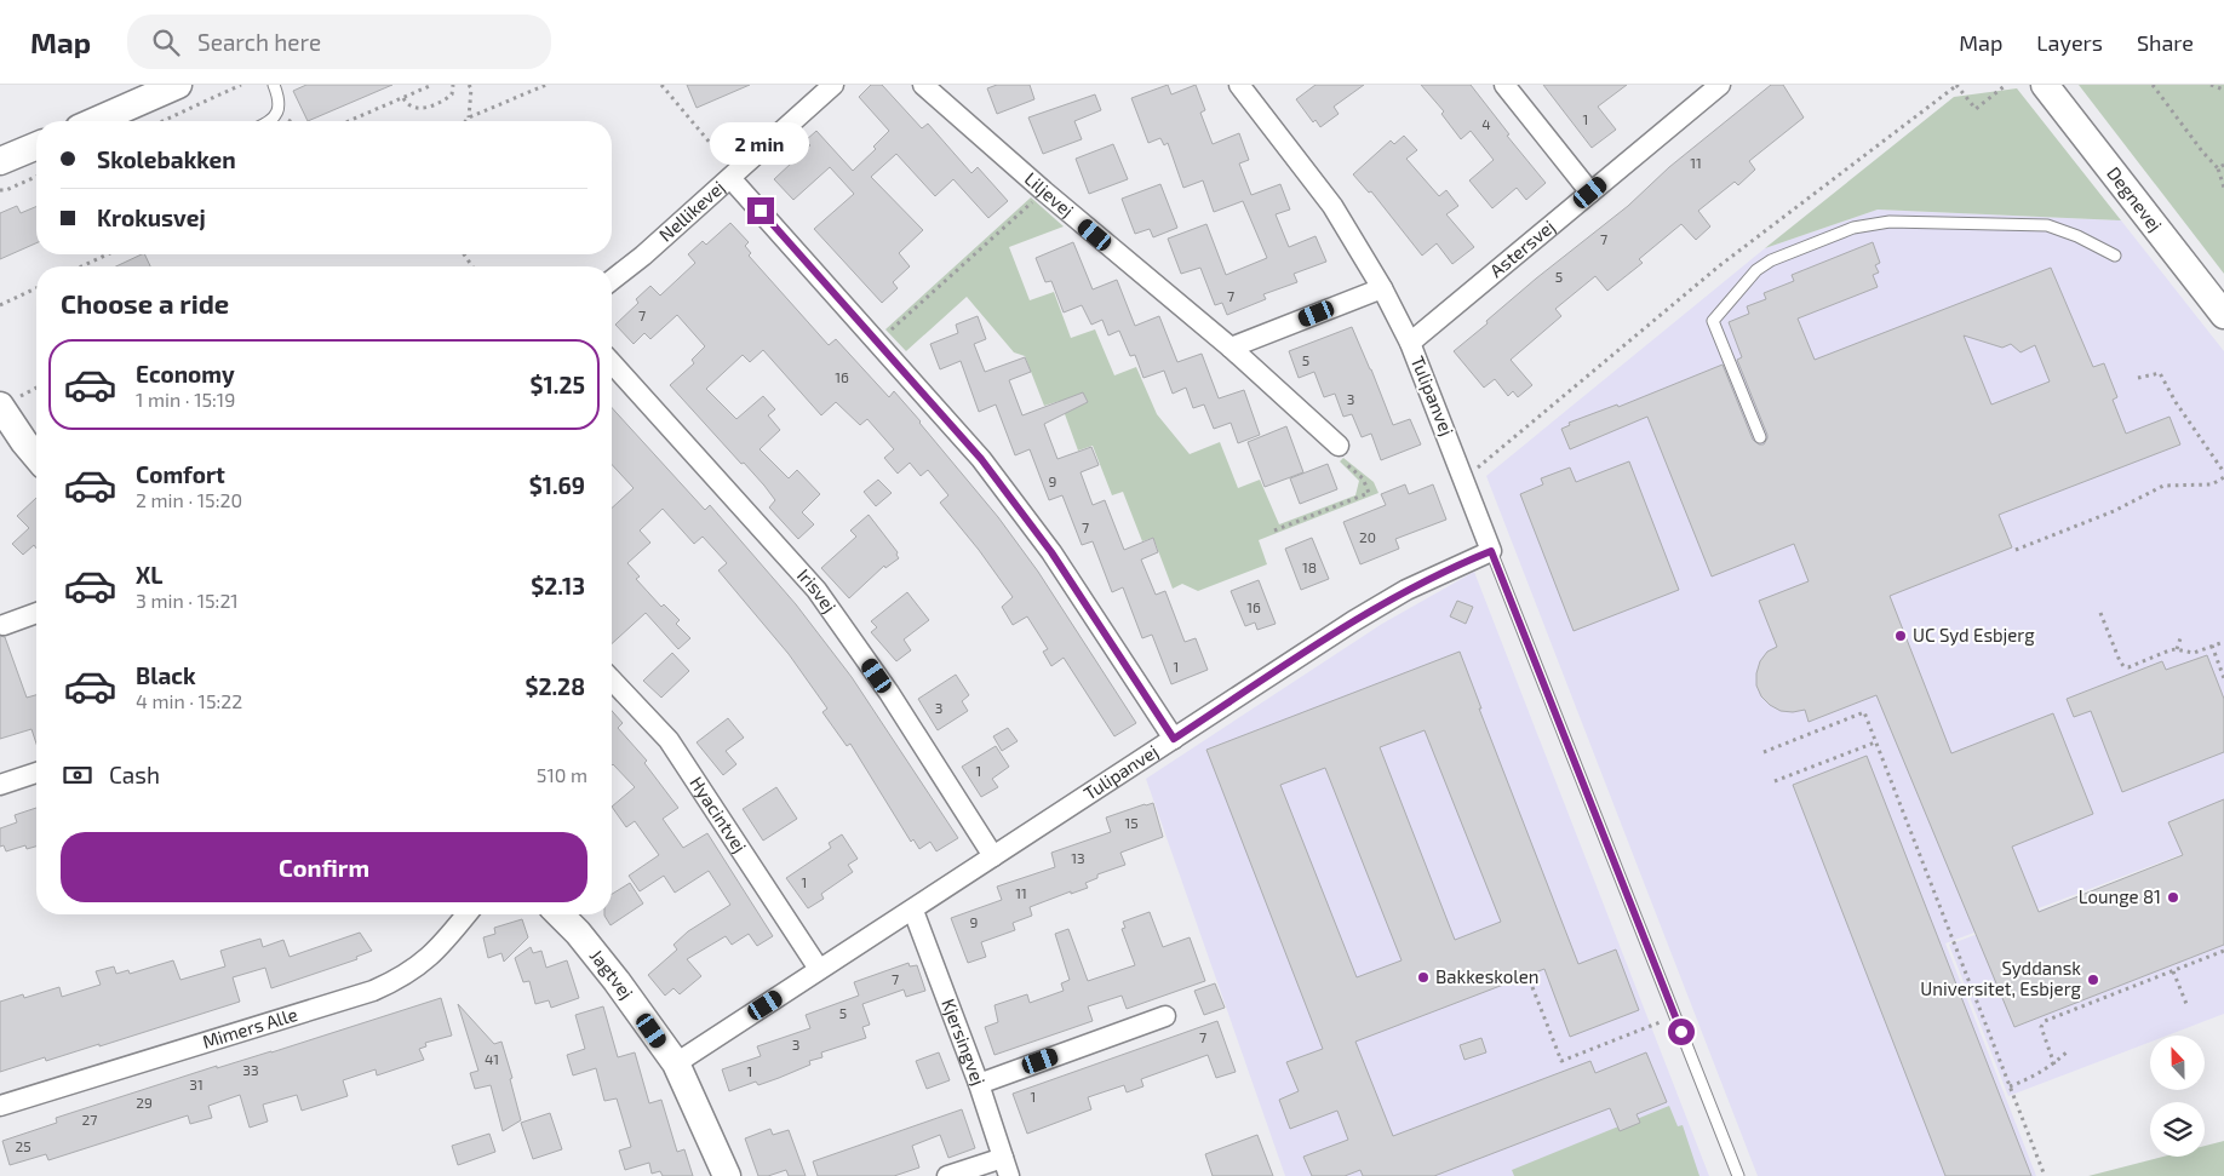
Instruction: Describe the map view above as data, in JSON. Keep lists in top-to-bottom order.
{
  "streets": {
    "street": [
      "Liljevej",
      "Degnevej",
      "Nellikevej",
      "Astersvej",
      "Tulipanvej",
      "Irisvej",
      "Hyacintvej",
      "Jagtvej",
      "Mimers Alle",
      "Kjersingvej"
    ]
  },
  "crossings": [
    ["Astersvej", "Tulipanvej"],
    ["Tulipanvej", "Irisvej"],
    ["Tulipanvej", "Hyacintvej"],
    ["Tulipanvej", "Jagtvej"],
    ["Tulipanvej", "Kjersingvej"]
  ],
  "places": [
    "UC Syd Esbjerg",
    "Lounge 81",
    "Bakkeskolen",
    "Syddansk Universitet, Esbjerg"
  ],
  "house_numbers": [
    "1",
    "4",
    "11",
    "7",
    "5",
    "7",
    "7",
    "5",
    "16",
    "3",
    "9",
    "7",
    "20",
    "18",
    "16",
    "1",
    "3",
    "1",
    "15",
    "13",
    "1",
    "11",
    "9",
    "7",
    "5",
    "7",
    "3",
    "41",
    "33",
    "1",
    "31",
    "1",
    "29",
    "27",
    "25"
  ],
  "north": "top",
  "page": {
    "header": "Map",
    "search": "Search here",
    "nav": ["Map", "Layers", "Share"],
    "banner": ["Skolebakken", "Krokusvej"],
    "bubble": "2 min",
    "heading": "Choose a ride",
    "list": [
      {
        "name": "Economy",
        "note": "1 min · 15:19",
        "value": "$1.25"
      },
      {
        "name": "Comfort",
        "note": "2 min · 15:20",
        "value": "$1.69"
      },
      {
        "name": "XL",
        "note": "3 min · 15:21",
        "value": "$2.13"
      },
      {
        "name": "Black",
        "note": "4 min · 15:22",
        "value": "$2.28"
      }
    ],
    "pay": ["Cash", "510 m"],
    "buttons": "Confirm"
  }
}
